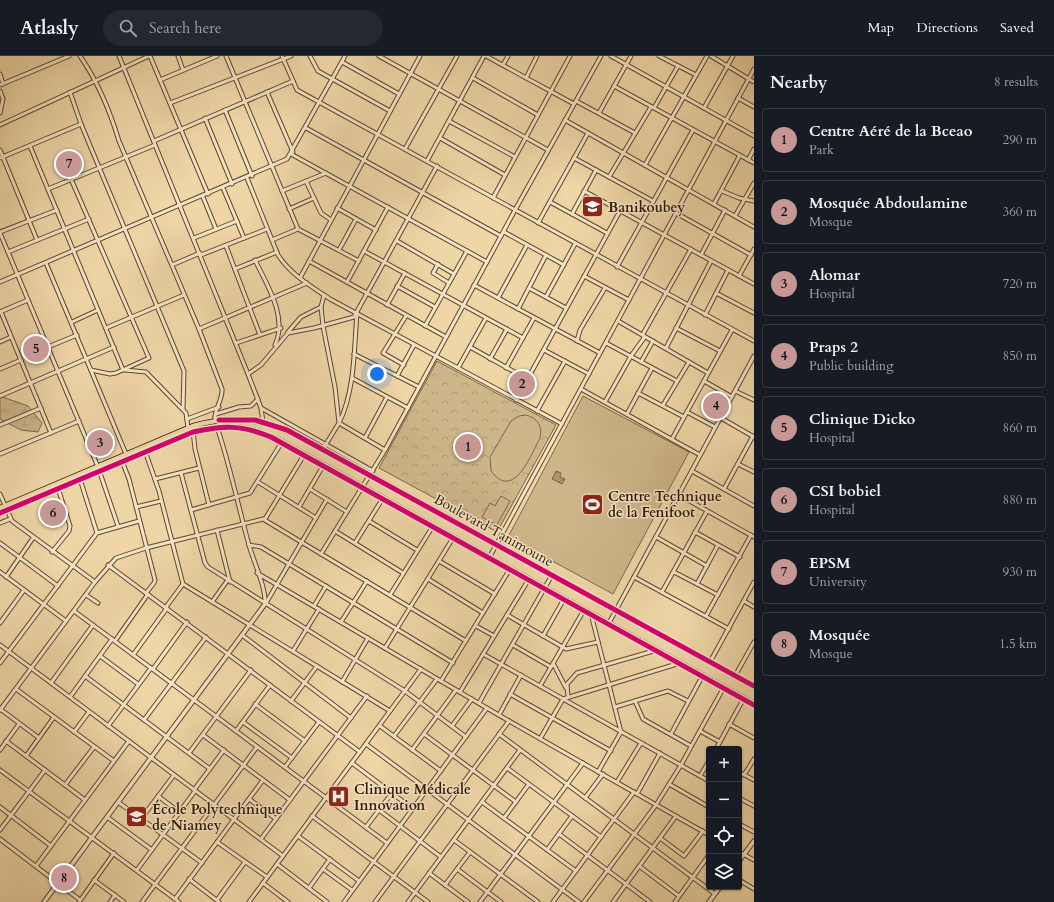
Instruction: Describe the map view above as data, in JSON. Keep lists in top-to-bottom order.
{
  "streets": {
    "main road": ["Boulevard Tanimoune"]
  },
  "places": {
    "school or university": ["Banikoubey", "École Polytechnique de Niamey"],
    "sports": ["Centre Technique de la Fenifoot"],
    "hospital": ["Clinique Médicale Innovation"]
  },
  "page": {
    "header": "Atlasly",
    "search": "Search here",
    "nav": ["Map", "Directions", "Saved"],
    "heading": ["Nearby", "8 results"],
    "list": [
      {
        "mark": "1",
        "name": "Centre Aéré de la Bceao",
        "note": "Park",
        "value": "290 m"
      },
      {
        "mark": "2",
        "name": "Mosquée Abdoulamine",
        "note": "Mosque",
        "value": "360 m"
      },
      {
        "mark": "3",
        "name": "Alomar",
        "note": "Hospital",
        "value": "720 m"
      },
      {
        "mark": "4",
        "name": "Praps 2",
        "note": "Public building",
        "value": "850 m"
      },
      {
        "mark": "5",
        "name": "Clinique Dicko",
        "note": "Hospital",
        "value": "860 m"
      },
      {
        "mark": "6",
        "name": "CSI bobiel",
        "note": "Hospital",
        "value": "880 m"
      },
      {
        "mark": "7",
        "name": "EPSM",
        "note": "University",
        "value": "930 m"
      },
      {
        "mark": "8",
        "name": "Mosquée",
        "note": "Mosque",
        "value": "1.5 km"
      }
    ],
    "pins": [
      "7",
      "5",
      "2",
      "4",
      "3",
      "1",
      "6",
      "8"
    ],
    "map_buttons": ["+", "−"]
  }
}
